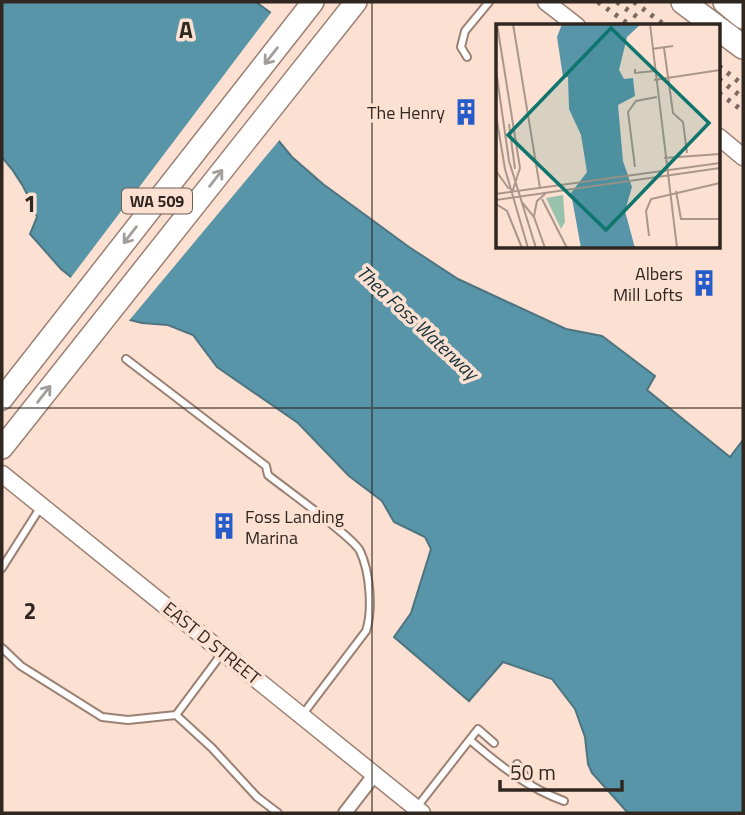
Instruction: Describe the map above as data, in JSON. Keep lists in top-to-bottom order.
{
  "streets": {
    "highway": ["WA 509"],
    "street": ["EAST D STREET"]
  },
  "water": ["Thea Foss Waterway"],
  "places": {
    "building": ["The Henry", "Albers Mill Lofts", "Foss Landing Marina"]
  },
  "scale_bar": "50 m",
  "grid": {
    "columns": ["A"],
    "rows": ["1", "2"]
  }
}
